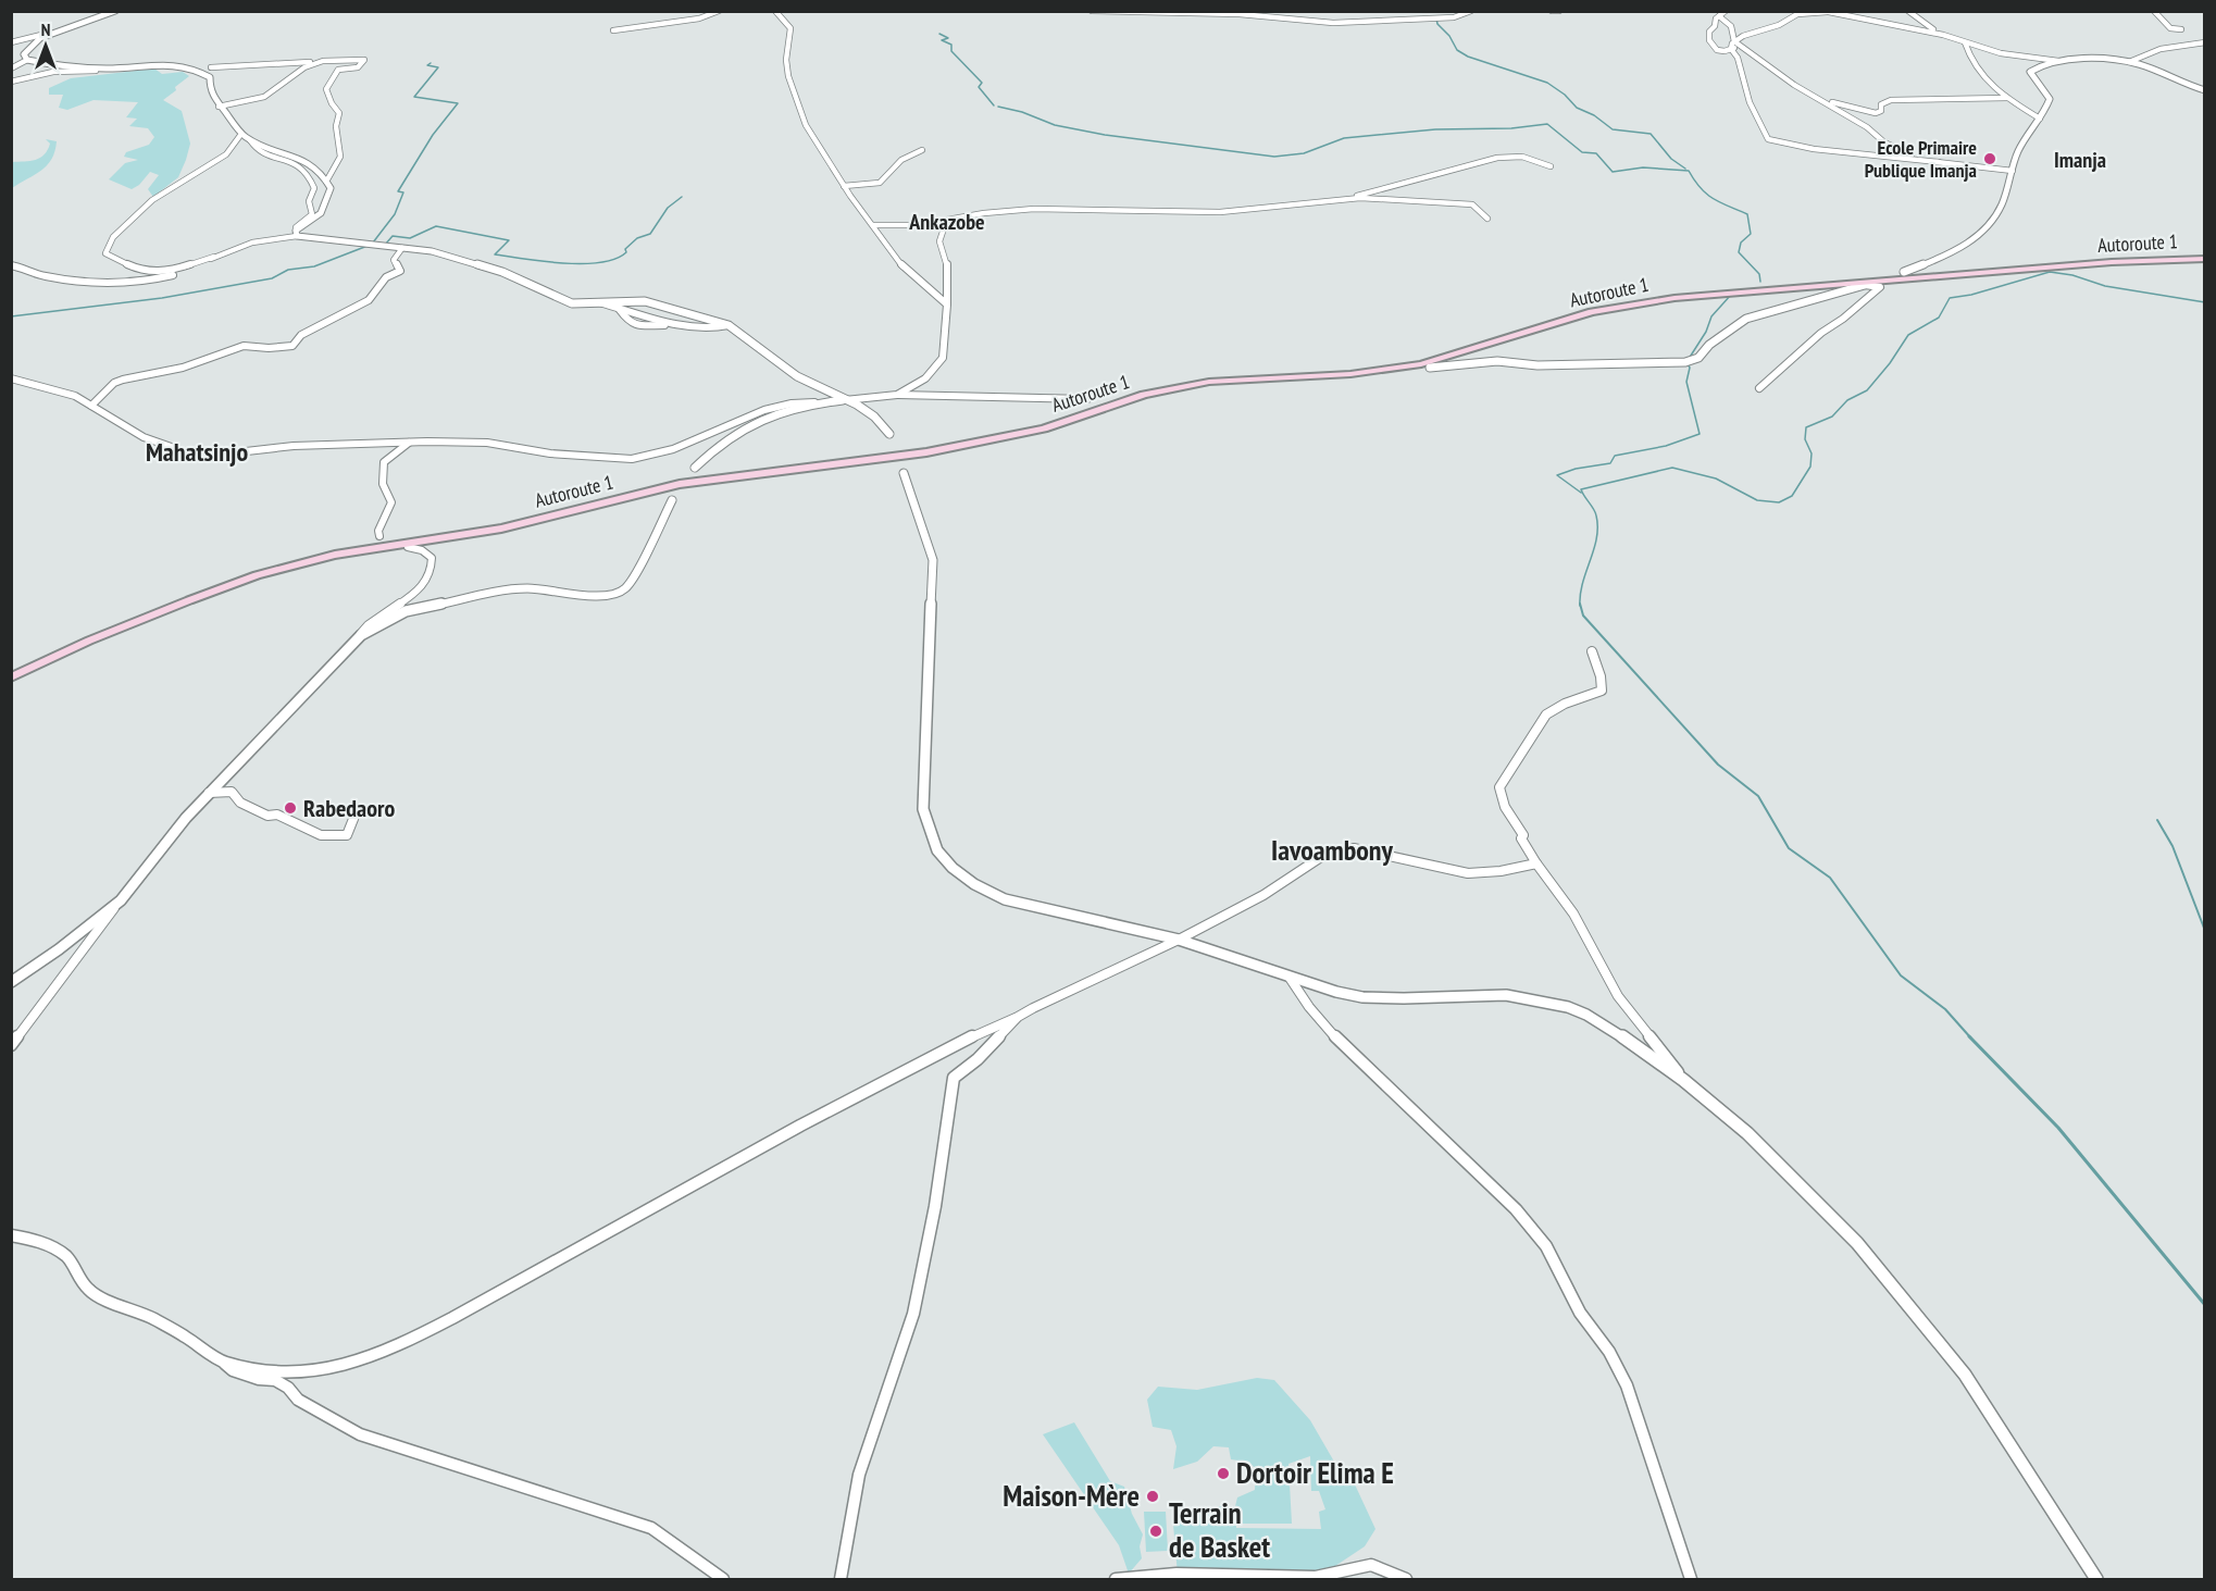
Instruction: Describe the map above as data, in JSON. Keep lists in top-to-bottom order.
{
  "streets": {
    "main road": ["Autoroute 1"]
  },
  "districts": [
    "Imanja",
    "Ankazobe",
    "Mahatsinjo",
    "Iavoambony"
  ],
  "places": [
    "Ecole Primaire Publique Imanja",
    "Rabedaoro",
    "Dortoir Elima E",
    "Maison-Mère",
    "Terrain de Basket"
  ],
  "north": "top"
}
